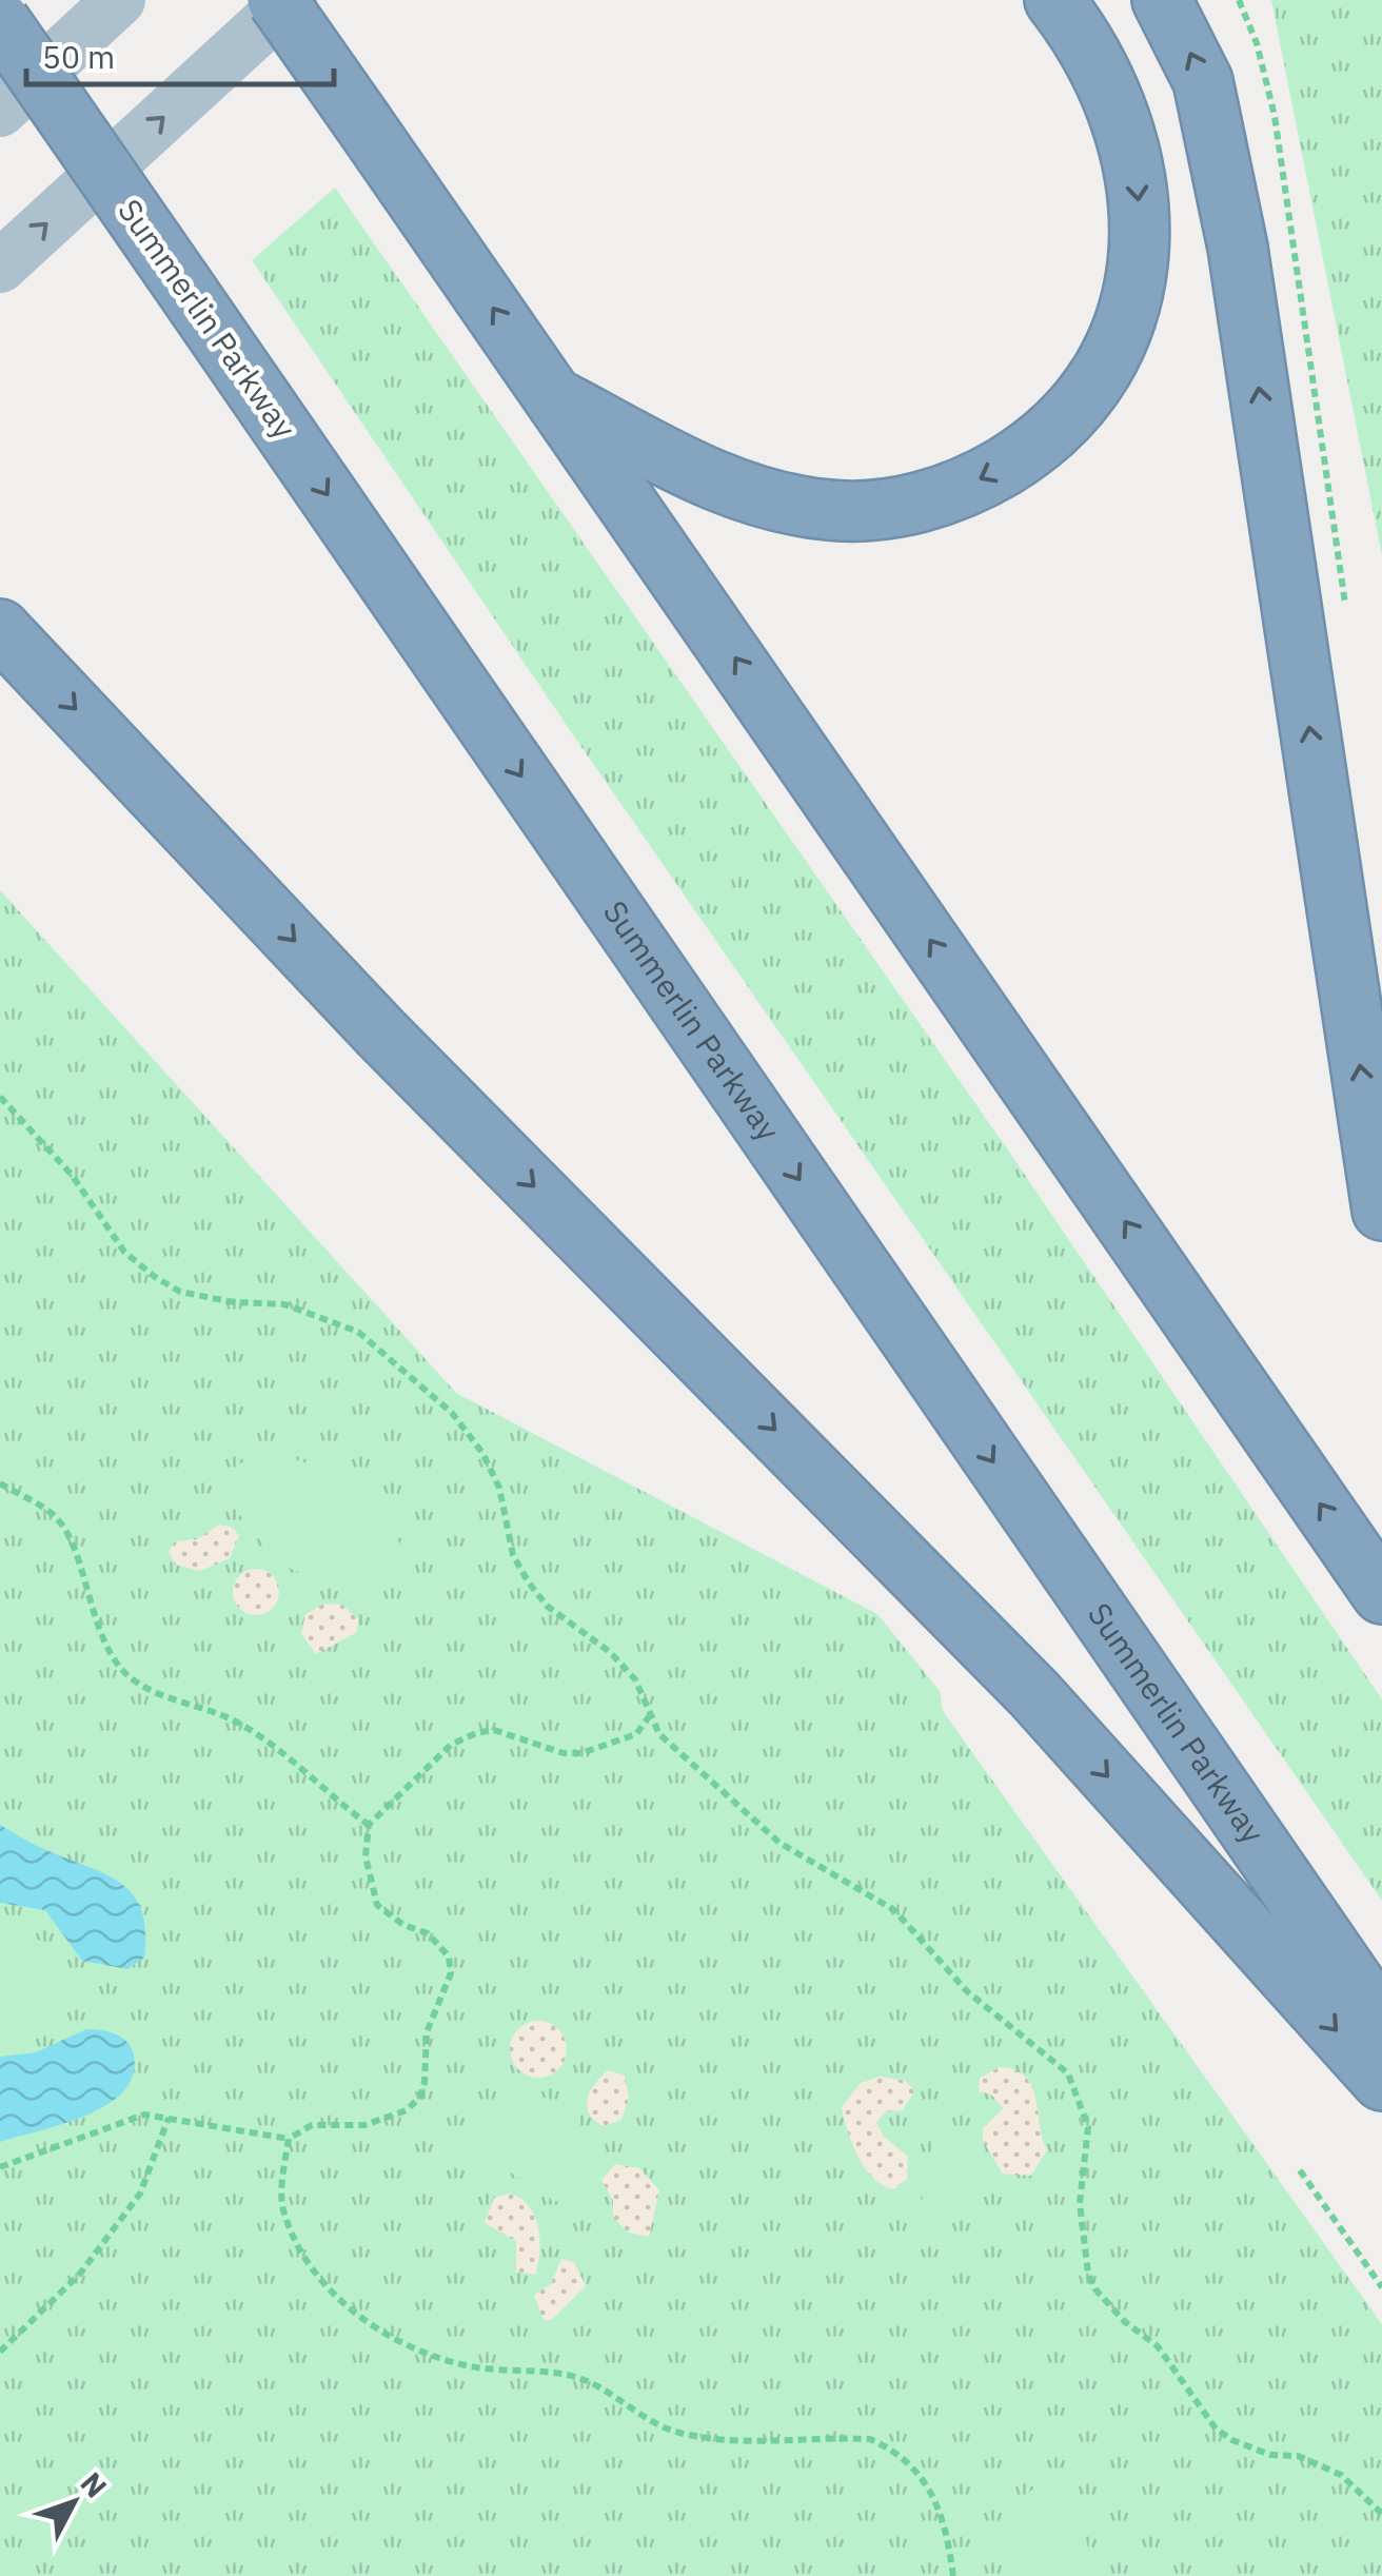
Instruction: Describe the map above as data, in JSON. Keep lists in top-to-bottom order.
{
  "streets": {
    "highway": ["Summerlin Parkway"]
  },
  "scale_bar": "50 m",
  "north": "top right"
}
